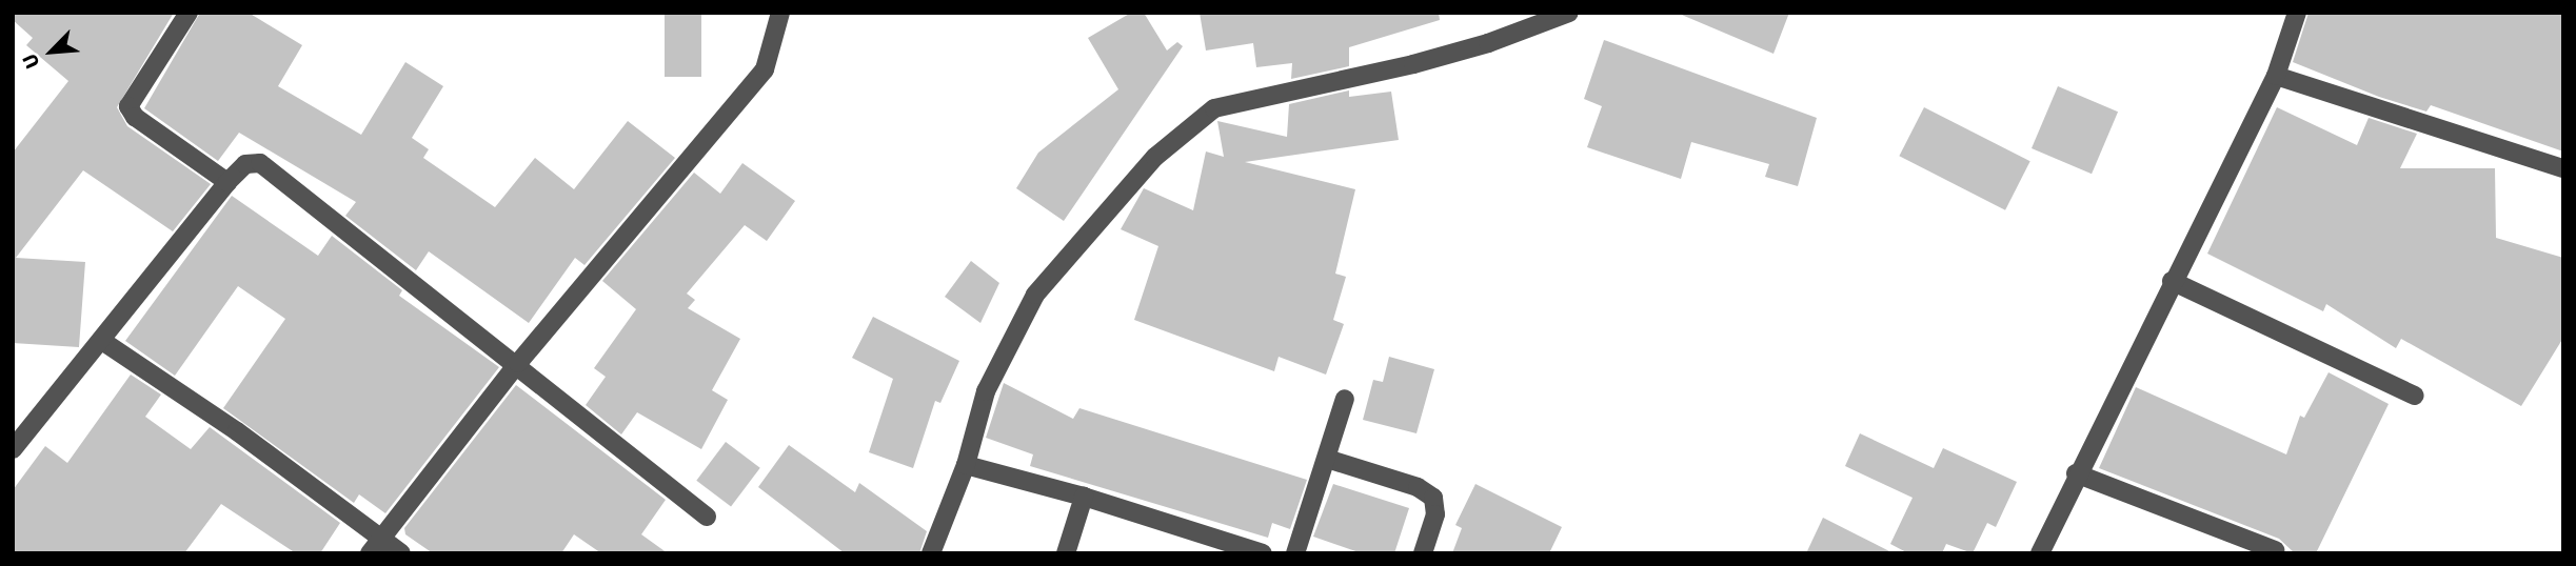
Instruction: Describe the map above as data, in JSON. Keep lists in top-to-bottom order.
{
  "north": "bottom left"
}
